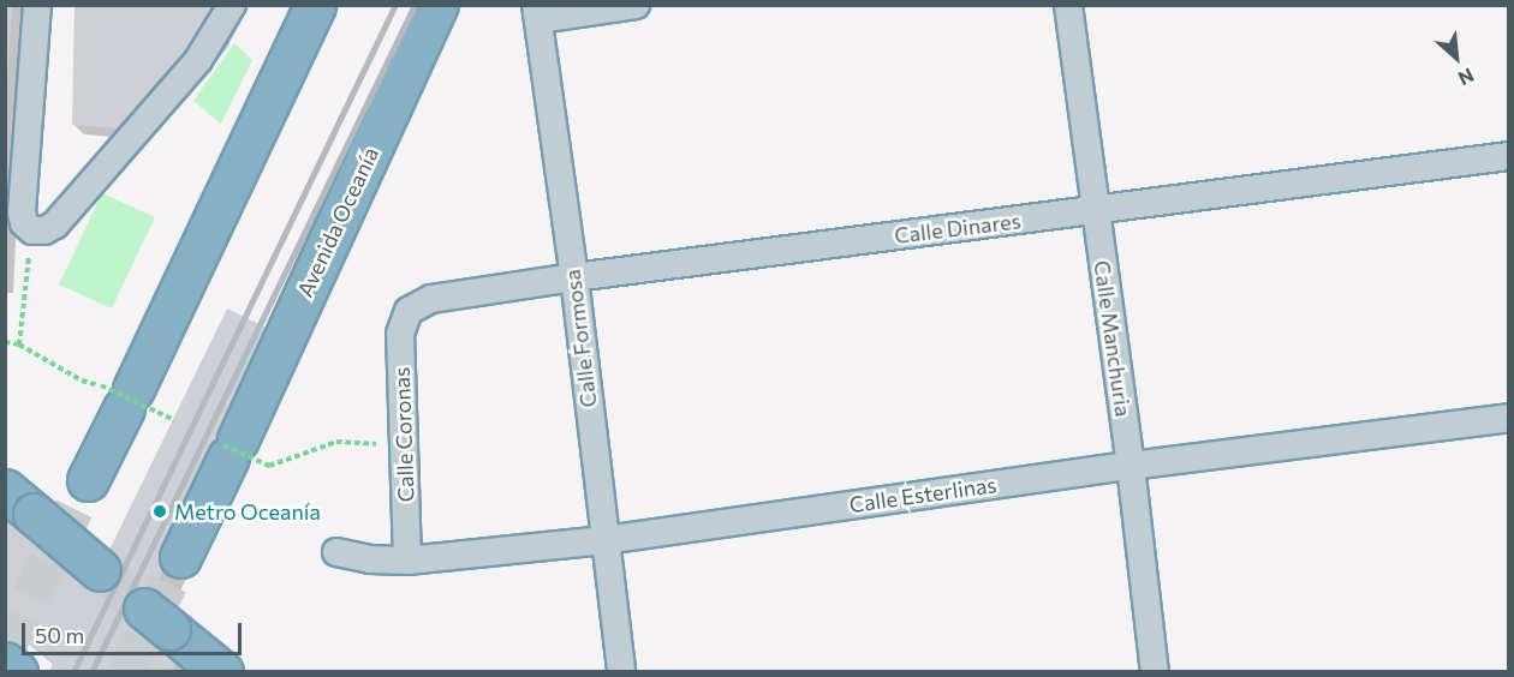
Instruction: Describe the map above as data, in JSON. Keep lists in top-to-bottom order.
{
  "streets": {
    "highway": ["Avenida Oceanía"],
    "street": [
      "Calle Dinares",
      "Calle Formosa",
      "Calle Manchuria",
      "Calle Coronas",
      "Calle Esterlinas"
    ]
  },
  "crossings": [
    ["Calle Dinares", "Calle Formosa"],
    ["Calle Dinares", "Calle Manchuria"],
    ["Calle Dinares", "Calle Coronas"],
    ["Calle Formosa", "Calle Esterlinas"],
    ["Calle Manchuria", "Calle Esterlinas"],
    ["Calle Coronas", "Calle Esterlinas"]
  ],
  "places": ["Metro Oceanía"],
  "scale_bar": "50 m",
  "north": "bottom right"
}
